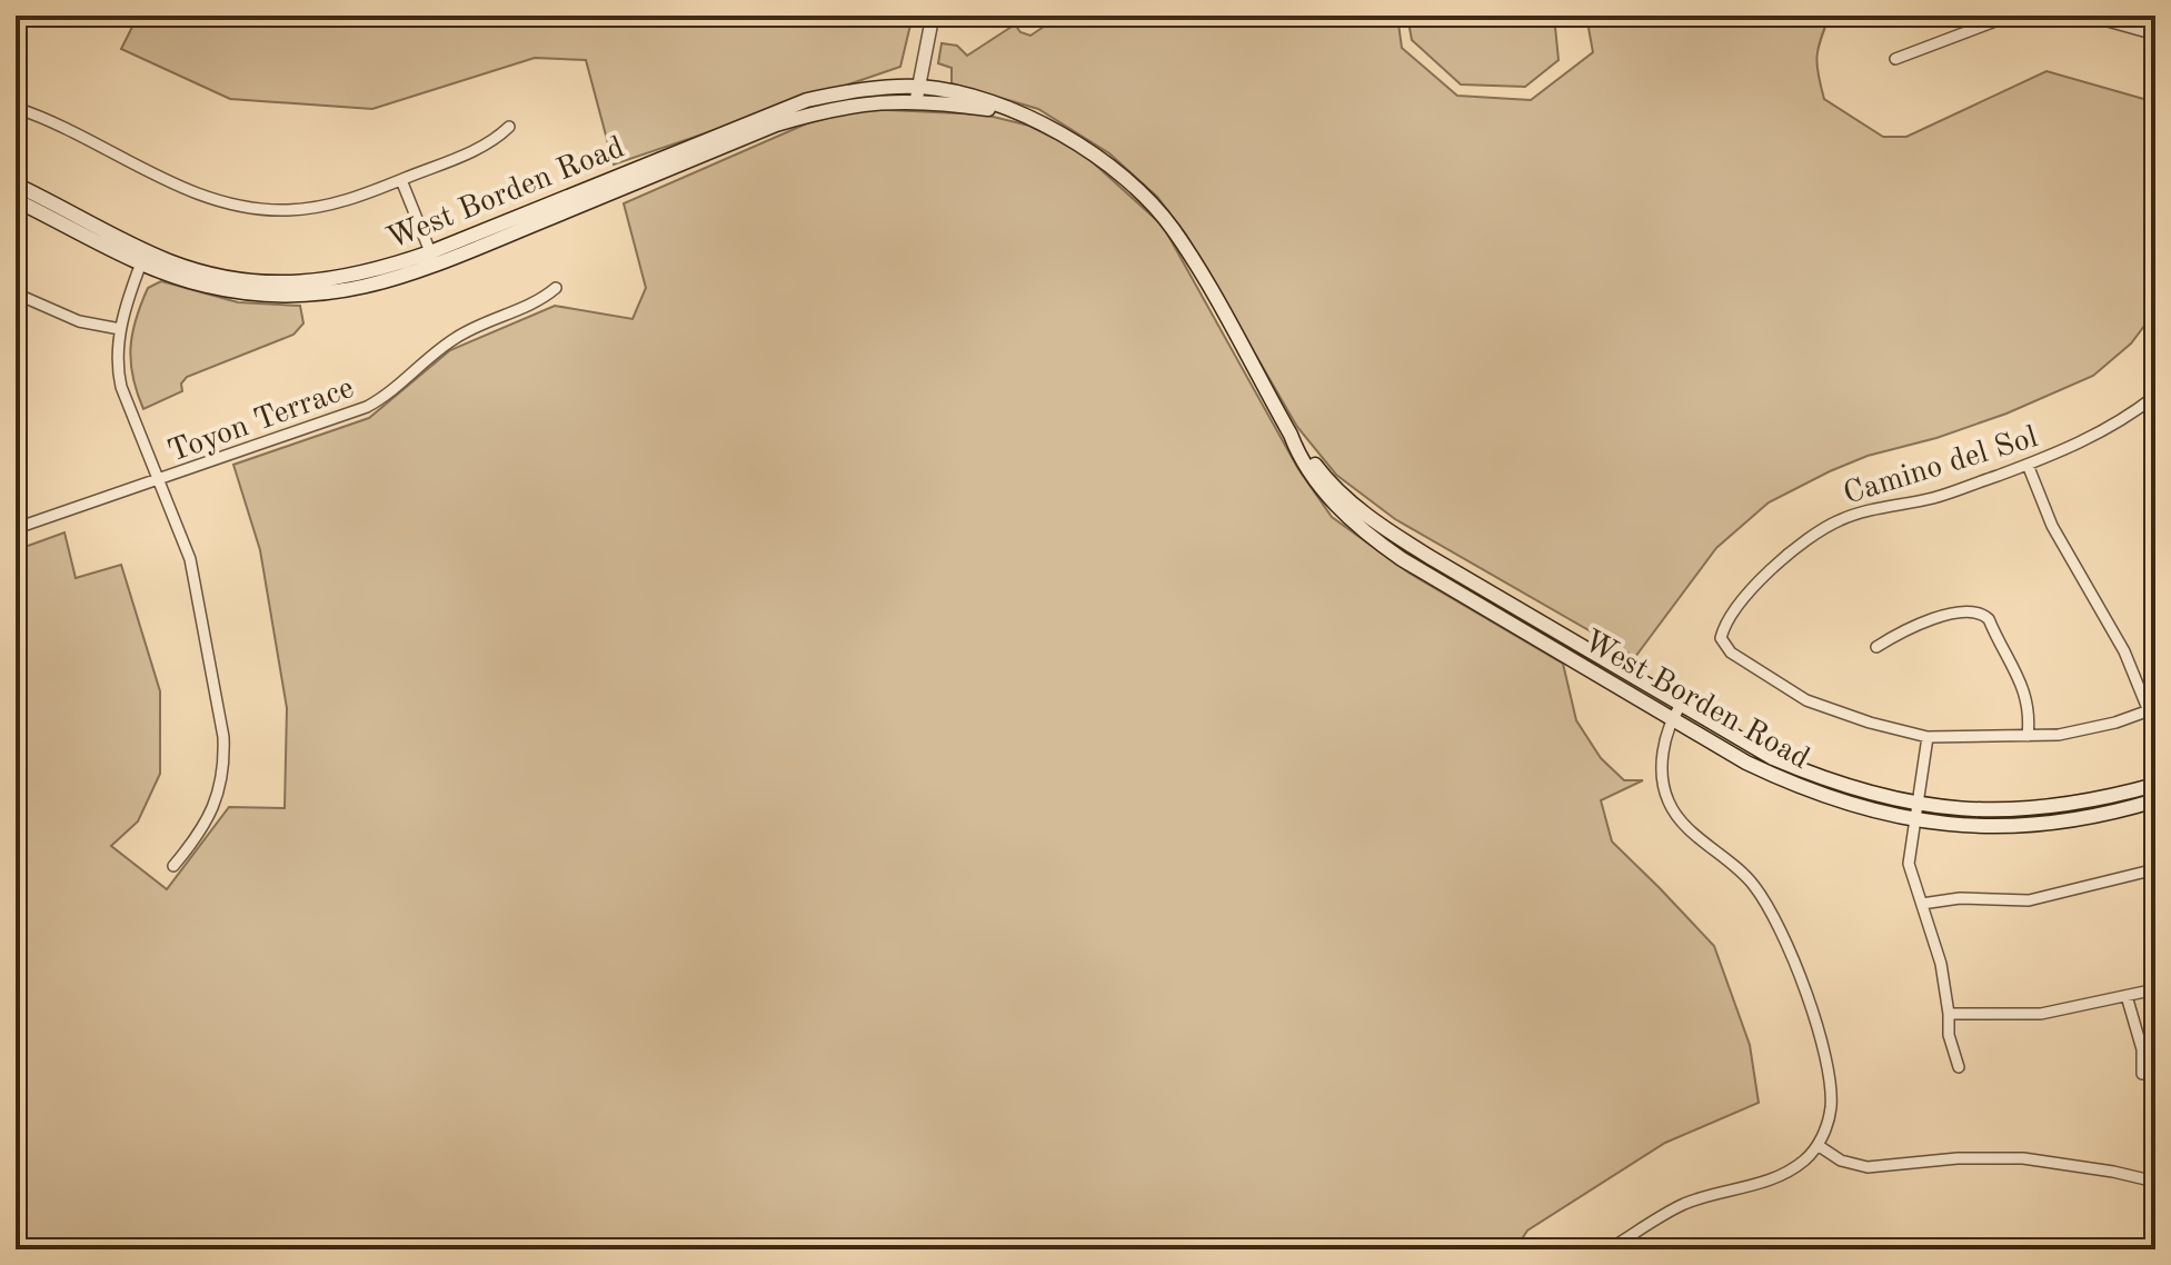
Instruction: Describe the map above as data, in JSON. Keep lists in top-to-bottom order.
{
  "streets": {
    "main road": ["West Borden Road"],
    "street": ["Toyon Terrace", "Camino del Sol"]
  }
}
